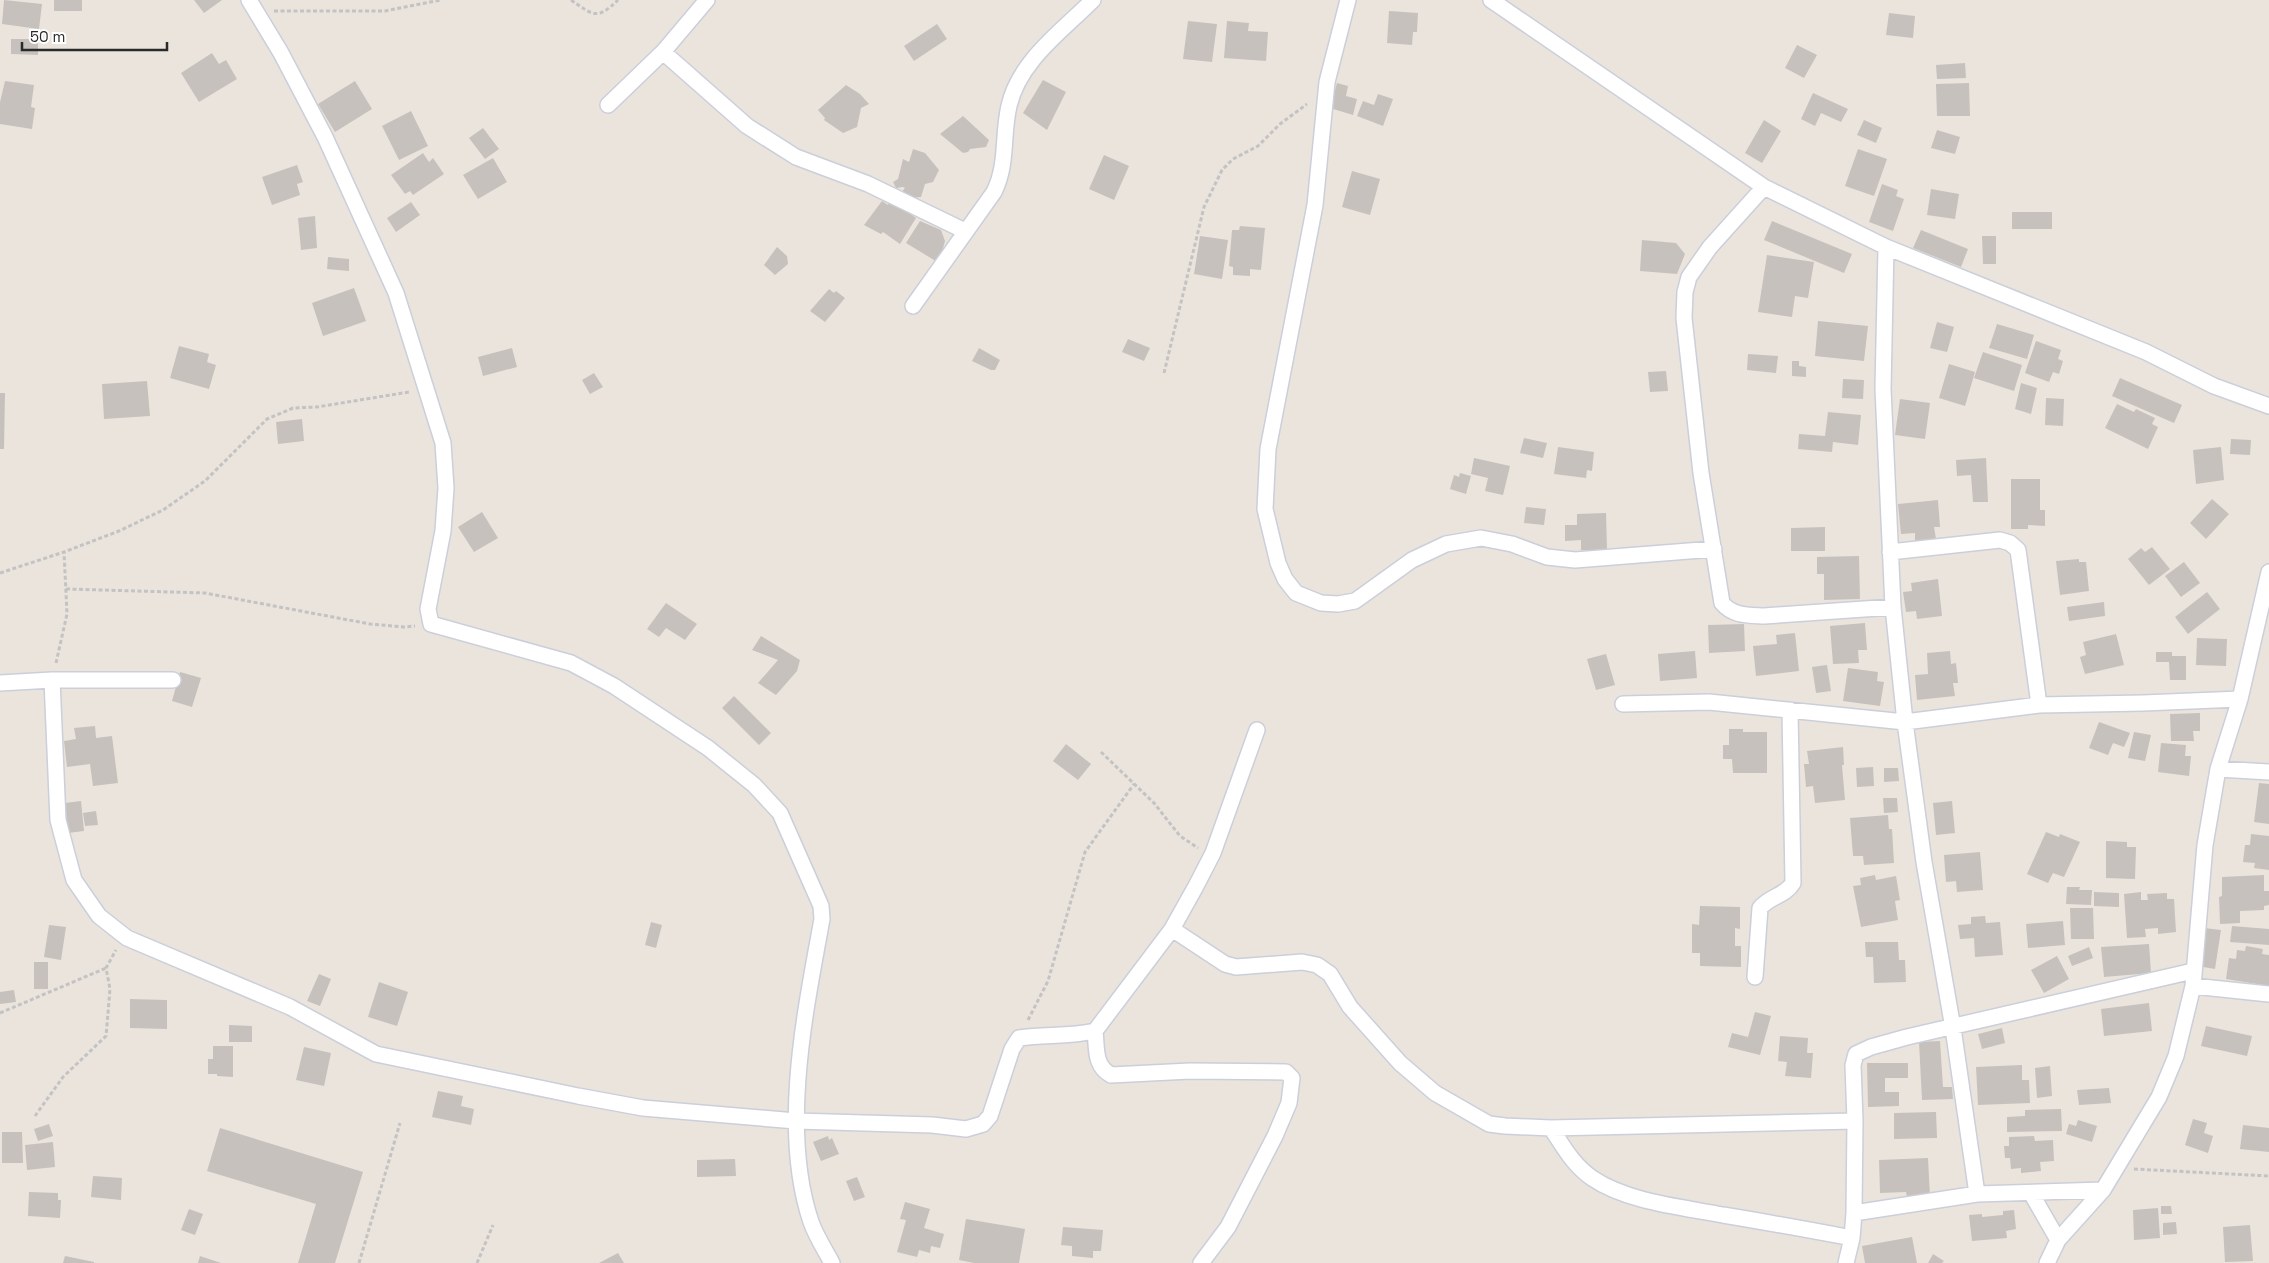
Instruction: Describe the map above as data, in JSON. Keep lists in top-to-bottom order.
{
  "scale_bar": "50 m"
}
